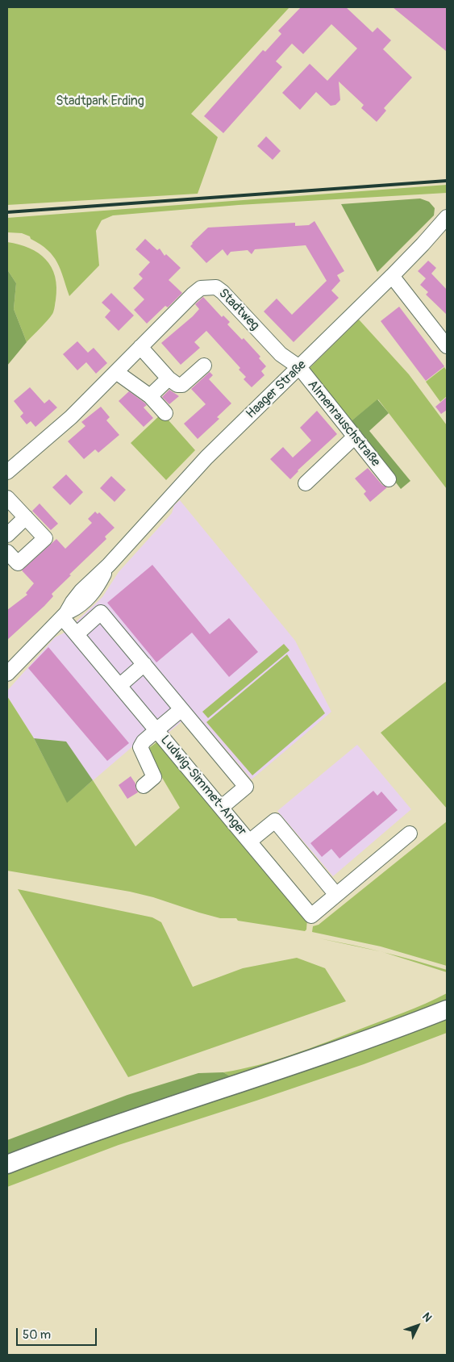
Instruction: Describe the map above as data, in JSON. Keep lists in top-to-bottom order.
{
  "streets": {
    "street": [
      "Stadtweg",
      "Haager Straße",
      "Almenrauschstraße",
      "Ludwig-Simmet-Anger"
    ]
  },
  "crossings": [
    ["Stadtweg", "Haager Straße"],
    ["Stadtweg", "Almenrauschstraße"],
    ["Haager Straße", "Almenrauschstraße"],
    ["Haager Straße", "Ludwig-Simmet-Anger"]
  ],
  "parks": ["Stadtpark Erding"],
  "scale_bar": "50 m",
  "north": "top right"
}
